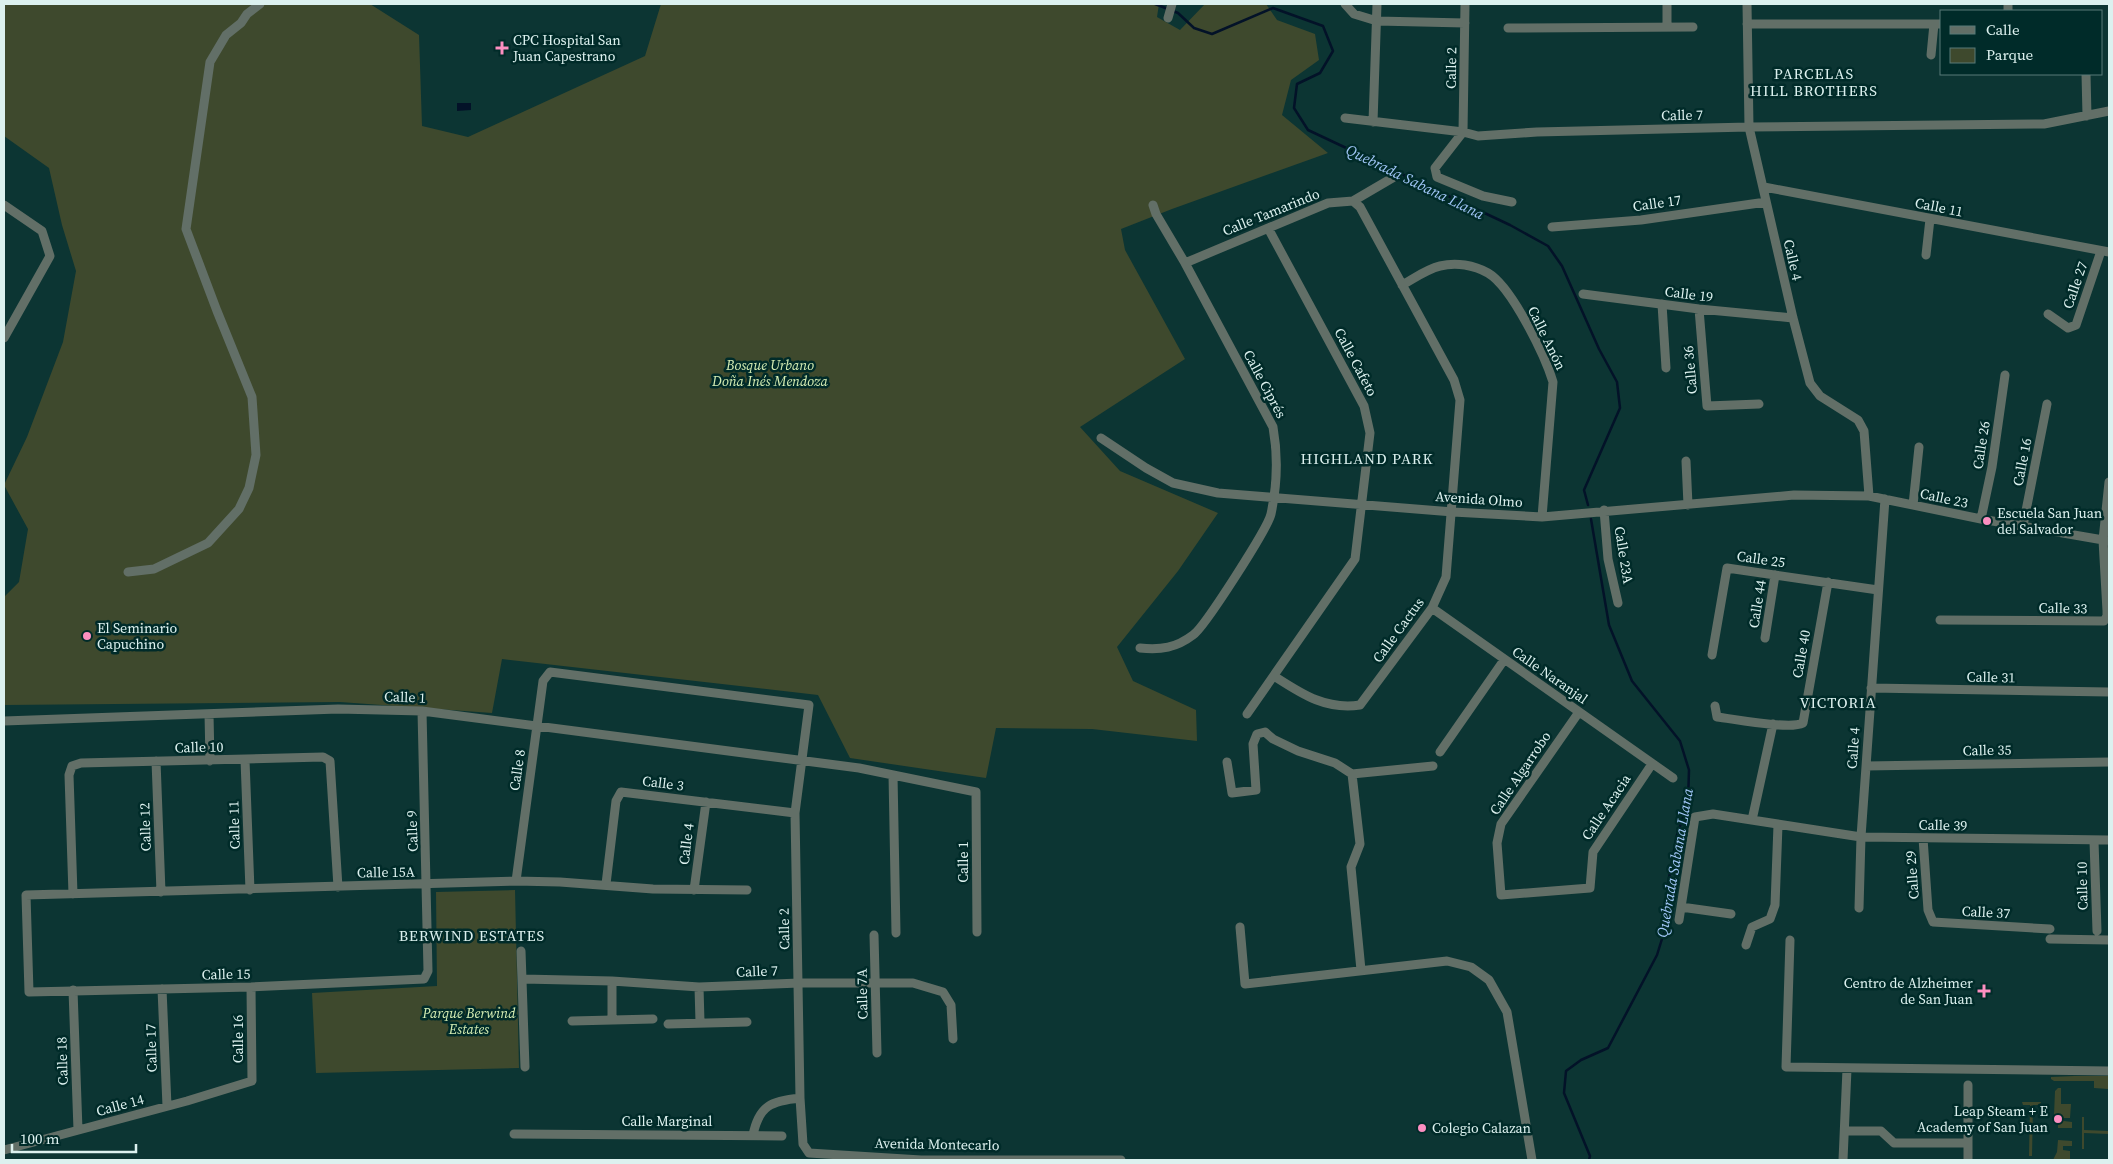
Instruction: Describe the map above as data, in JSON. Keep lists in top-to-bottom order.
{
  "streets": {
    "street": [
      "Calle 2",
      "Calle 7",
      "Calle 17",
      "Calle 11",
      "Calle Tamarindo",
      "Calle 4",
      "Calle 27",
      "Calle 19",
      "Calle Anón",
      "Calle Cafeto",
      "Calle 36",
      "Calle Ciprés",
      "Calle 26",
      "Calle 16",
      "Calle 23",
      "Avenida Olmo",
      "Calle 23A",
      "Calle 25",
      "Calle 44",
      "Calle 33",
      "Calle Cactus",
      "Calle 40",
      "Calle Naranjal",
      "Calle 31",
      "Calle 1",
      "Calle 10",
      "Calle 35",
      "Calle 8",
      "Calle Algarrobo",
      "Calle 3",
      "Calle Acacia",
      "Calle 39",
      "Calle 12",
      "Calle 9",
      "Calle 15A",
      "Calle 29",
      "Calle 37",
      "Calle 15",
      "Calle 7A",
      "Calle 18",
      "Calle 14",
      "Calle Marginal",
      "Avenida Montecarlo"
    ]
  },
  "crossings": [
    ["Calle 2", "Calle 7"],
    ["Calle 2", "Calle 1"],
    ["Calle 2", "Calle 8"],
    ["Calle 2", "Calle 3"],
    ["Calle 2", "Avenida Montecarlo"],
    ["Calle 7", "Calle 4"],
    ["Calle 7", "Calle 7A"],
    ["Calle 17", "Calle 4"],
    ["Calle 17", "Calle 15"],
    ["Calle 17", "Calle 14"],
    ["Calle 11", "Calle 4"],
    ["Calle 11", "Calle 27"],
    ["Calle 11", "Calle 10"],
    ["Calle 11", "Calle 15A"],
    ["Calle Tamarindo", "Calle Cafeto"],
    ["Calle Tamarindo", "Calle Ciprés"],
    ["Calle Tamarindo", "Calle Cactus"],
    ["Calle 4", "Calle 19"],
    ["Calle 4", "Calle 23"],
    ["Calle 4", "Avenida Olmo"],
    ["Calle 4", "Calle 25"],
    ["Calle 4", "Calle 31"],
    ["Calle 4", "Calle 35"],
    ["Calle 4", "Calle 3"],
    ["Calle 4", "Calle 39"],
    ["Calle 4", "Calle 15A"],
    ["Calle 19", "Calle 36"],
    ["Calle Anón", "Avenida Olmo"],
    ["Calle Anón", "Calle Cactus"],
    ["Calle Cafeto", "Avenida Olmo"],
    ["Calle Cafeto", "Calle Cactus"],
    ["Calle Ciprés", "Avenida Olmo"],
    ["Calle 26", "Calle 23"],
    ["Calle 16", "Calle 23"],
    ["Calle 16", "Calle 15"],
    ["Calle 16", "Calle 14"],
    ["Calle 23", "Avenida Olmo"],
    ["Calle 23", "Calle 33"],
    ["Avenida Olmo", "Calle 23A"],
    ["Avenida Olmo", "Calle Cactus"],
    ["Calle 25", "Calle 44"],
    ["Calle 25", "Calle 40"],
    ["Calle Cactus", "Calle Naranjal"],
    ["Calle Naranjal", "Calle Algarrobo"],
    ["Calle Naranjal", "Calle Acacia"],
    ["Calle 1", "Calle 8"],
    ["Calle 1", "Calle 9"],
    ["Calle 10", "Calle 39"],
    ["Calle 10", "Calle 12"],
    ["Calle 10", "Calle 15A"],
    ["Calle 8", "Calle 15A"],
    ["Calle Algarrobo", "Calle Acacia"],
    ["Calle 3", "Calle 15A"],
    ["Calle 39", "Calle 29"],
    ["Calle 12", "Calle 15A"],
    ["Calle 9", "Calle 15A"],
    ["Calle 9", "Calle 15"],
    ["Calle 15A", "Calle 15"],
    ["Calle 29", "Calle 37"],
    ["Calle 15", "Calle 18"],
    ["Calle 18", "Calle 14"]
  ],
  "districts": [
    "PARCELAS HILL BROTHERS",
    "HIGHLAND PARK",
    "VICTORIA",
    "BERWIND ESTATES"
  ],
  "water": ["Quebrada Sabana Llana"],
  "parks": ["Bosque Urbano Doña Inés Mendoza", "Parque Berwind Estates"],
  "places": {
    "health": ["CPC Hospital San Juan Capestrano", "Centro de Alzheimer de San Juan"],
    "other": [
      "Escuela San Juan del Salvador",
      "El Seminario Capuchino",
      "Leap Steam + E Academy of San Juan",
      "Colegio Calazan"
    ]
  },
  "legend": ["Calle", "Parque"],
  "scale_bar": "100 m"
}
